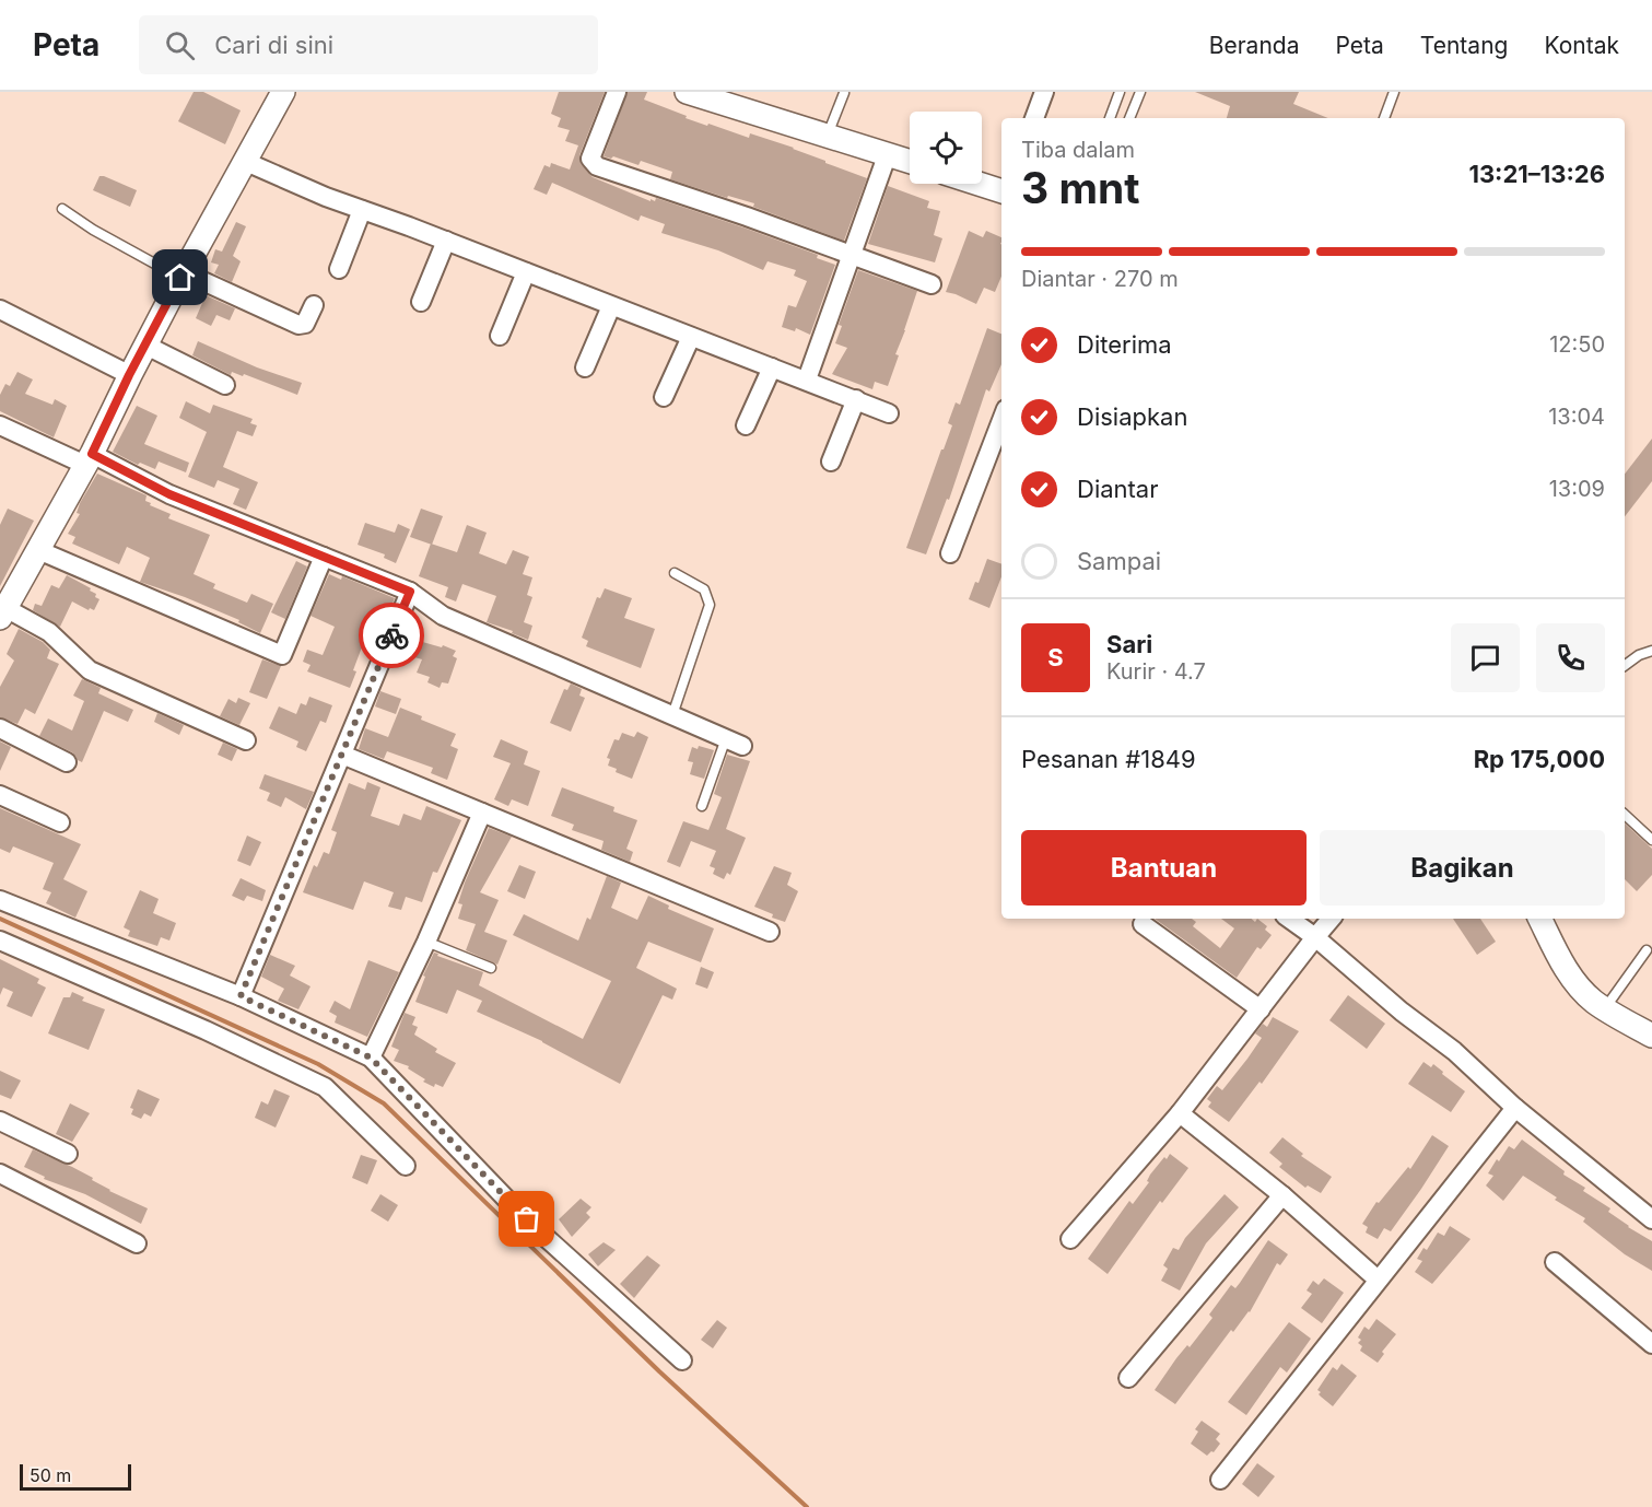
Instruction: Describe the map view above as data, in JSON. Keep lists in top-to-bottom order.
{
  "scale_bar": "50 m",
  "page": {
    "header": "Peta",
    "search": "Cari di sini",
    "nav": [
      "Beranda",
      "Peta",
      "Tentang",
      "Kontak"
    ],
    "heading": ["3 mnt", "Tiba dalam", "13:21–13:26"],
    "panel": [
      "Sari",
      "Kurir · 4.7",
      "Pesanan #1849",
      "Rp 175,000"
    ],
    "bar": "Diantar · 270 m",
    "list": [
      ["Diterima", "12:50"],
      ["Disiapkan", "13:04"],
      ["Diantar", "13:09"],
      "Sampai"
    ],
    "round": "S",
    "buttons": ["Bantuan", "Bagikan"],
    "scale": "50 m"
  }
}
